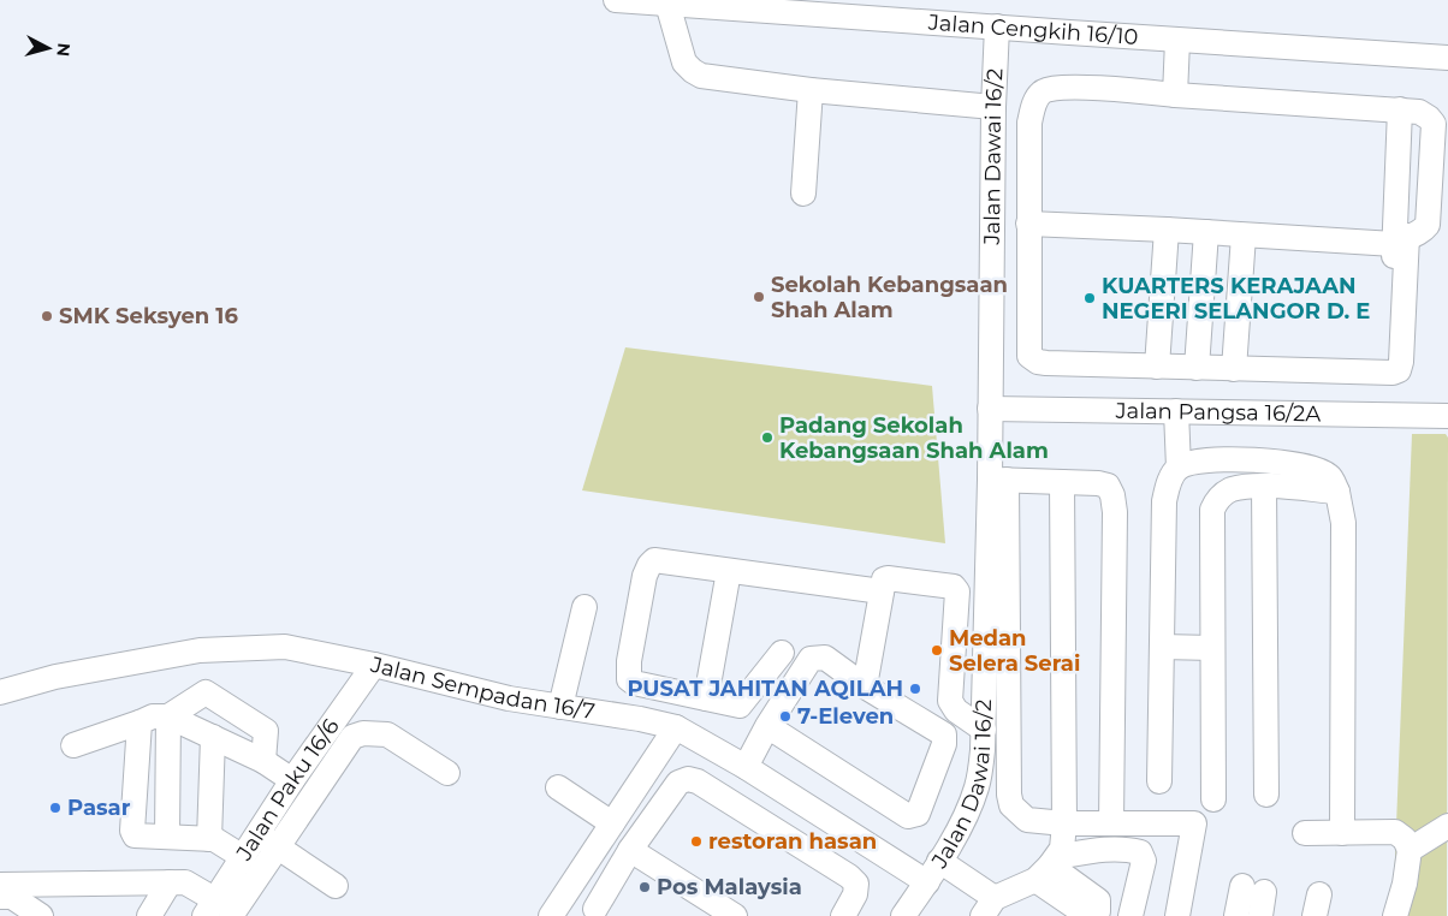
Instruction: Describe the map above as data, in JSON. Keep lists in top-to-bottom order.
{
  "streets": {
    "street": [
      "Jalan Cengkih 16/10",
      "Jalan Dawai 16/2",
      "Jalan Pangsa 16/2A",
      "Jalan Sempadan 16/7",
      "Jalan Paku 16/6"
    ]
  },
  "crossings": [
    ["Jalan Cengkih 16/10", "Jalan Dawai 16/2"],
    ["Jalan Dawai 16/2", "Jalan Pangsa 16/2A"],
    ["Jalan Dawai 16/2", "Jalan Sempadan 16/7"],
    ["Jalan Sempadan 16/7", "Jalan Paku 16/6"]
  ],
  "places": [
    "Sekolah Kebangsaan Shah Alam",
    "KUARTERS KERAJAAN NEGERI SELANGOR D. E",
    "SMK Seksyen 16",
    "Padang Sekolah Kebangsaan Shah Alam",
    "Medan Selera Serai",
    "PUSAT JAHITAN AQILAH",
    "7-Eleven",
    "Pasar",
    "restoran hasan",
    "Pos Malaysia"
  ],
  "north": "right"
}
